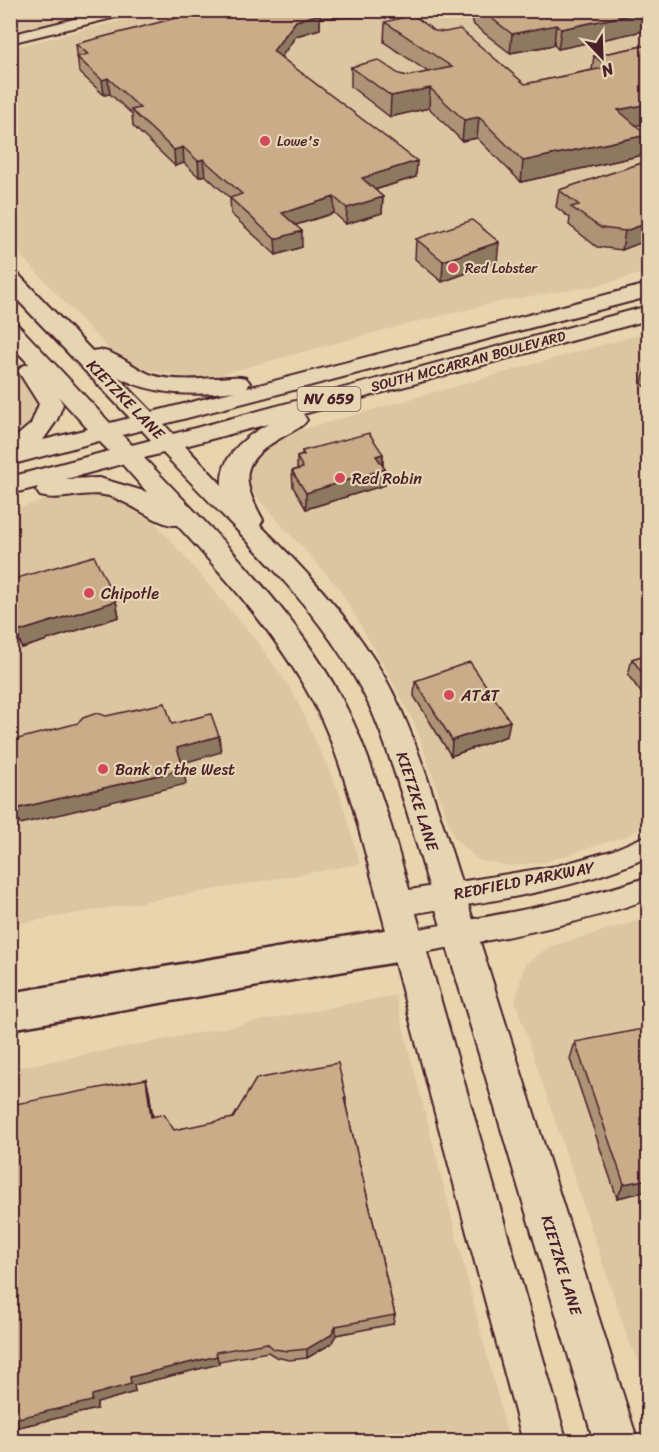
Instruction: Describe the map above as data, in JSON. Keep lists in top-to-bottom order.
{
  "streets": {
    "main road": ["SOUTH MCCARRAN BOULEVARD", "KIETZKE LANE", "NV 659"],
    "street": ["REDFIELD PARKWAY"]
  },
  "crossings": [
    ["SOUTH MCCARRAN BOULEVARD", "KIETZKE LANE"],
    ["KIETZKE LANE", "REDFIELD PARKWAY"]
  ],
  "places": [
    "Lowe's",
    "Red Lobster",
    "Red Robin",
    "Chipotle",
    "AT&T",
    "Bank of the West"
  ],
  "north": "bottom right"
}
